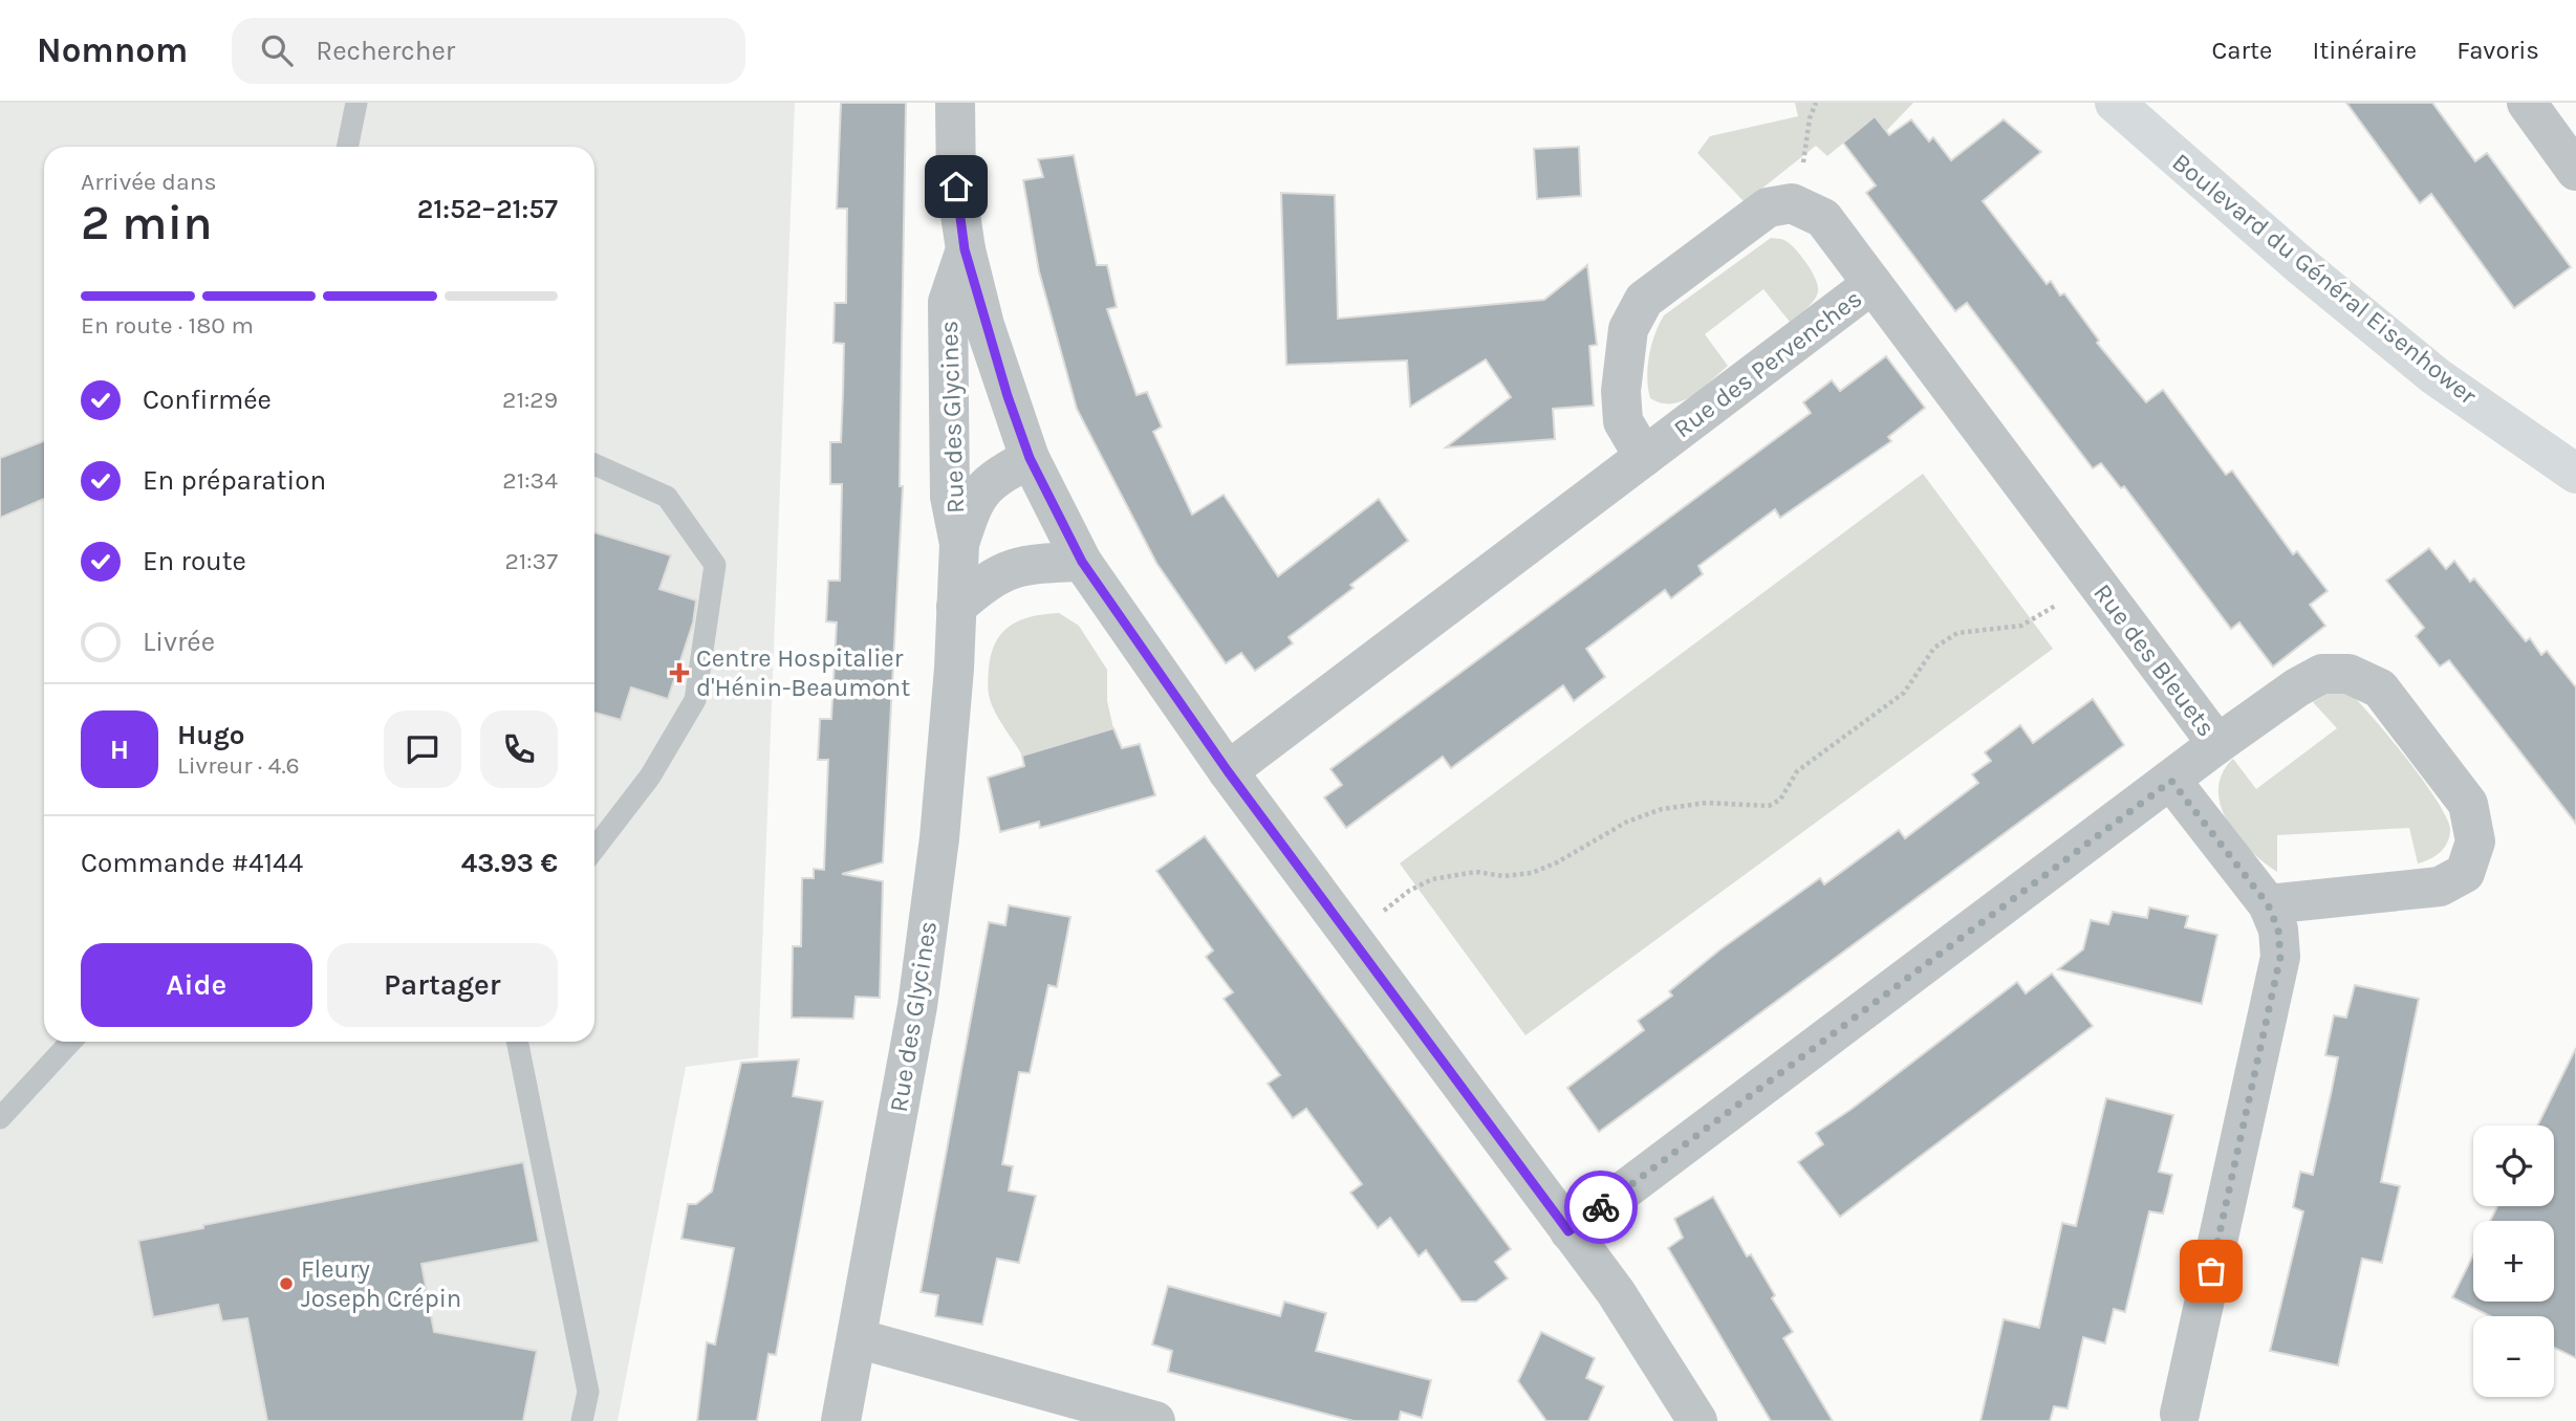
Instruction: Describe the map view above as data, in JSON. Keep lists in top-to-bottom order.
{
  "streets": {
    "main road": ["Boulevard du Général Eisenhower"],
    "street": ["Rue des Pervenches", "Rue des Glycines", "Rue des Bleuets"]
  },
  "crossings": [
    ["Rue des Pervenches", "Rue des Bleuets"]
  ],
  "places": {
    "health": ["Centre Hospitalier d'Hénin-Beaumont"],
    "other": ["Fleury Joseph Crépin"]
  },
  "page": {
    "header": "Nomnom",
    "search": "Rechercher",
    "nav": ["Carte", "Itinéraire", "Favoris"],
    "heading": ["2 min", "Arrivée dans", "21:52–21:57"],
    "panel": [
      "Hugo",
      "Livreur · 4.6",
      "Commande #4144",
      "43.93 €"
    ],
    "bar": "En route · 180 m",
    "list": [
      ["Confirmée", "21:29"],
      ["En préparation", "21:34"],
      ["En route", "21:37"],
      "Livrée"
    ],
    "round": "H",
    "buttons": ["Aide", "Partager"],
    "map_buttons": ["+", "−"]
  }
}
